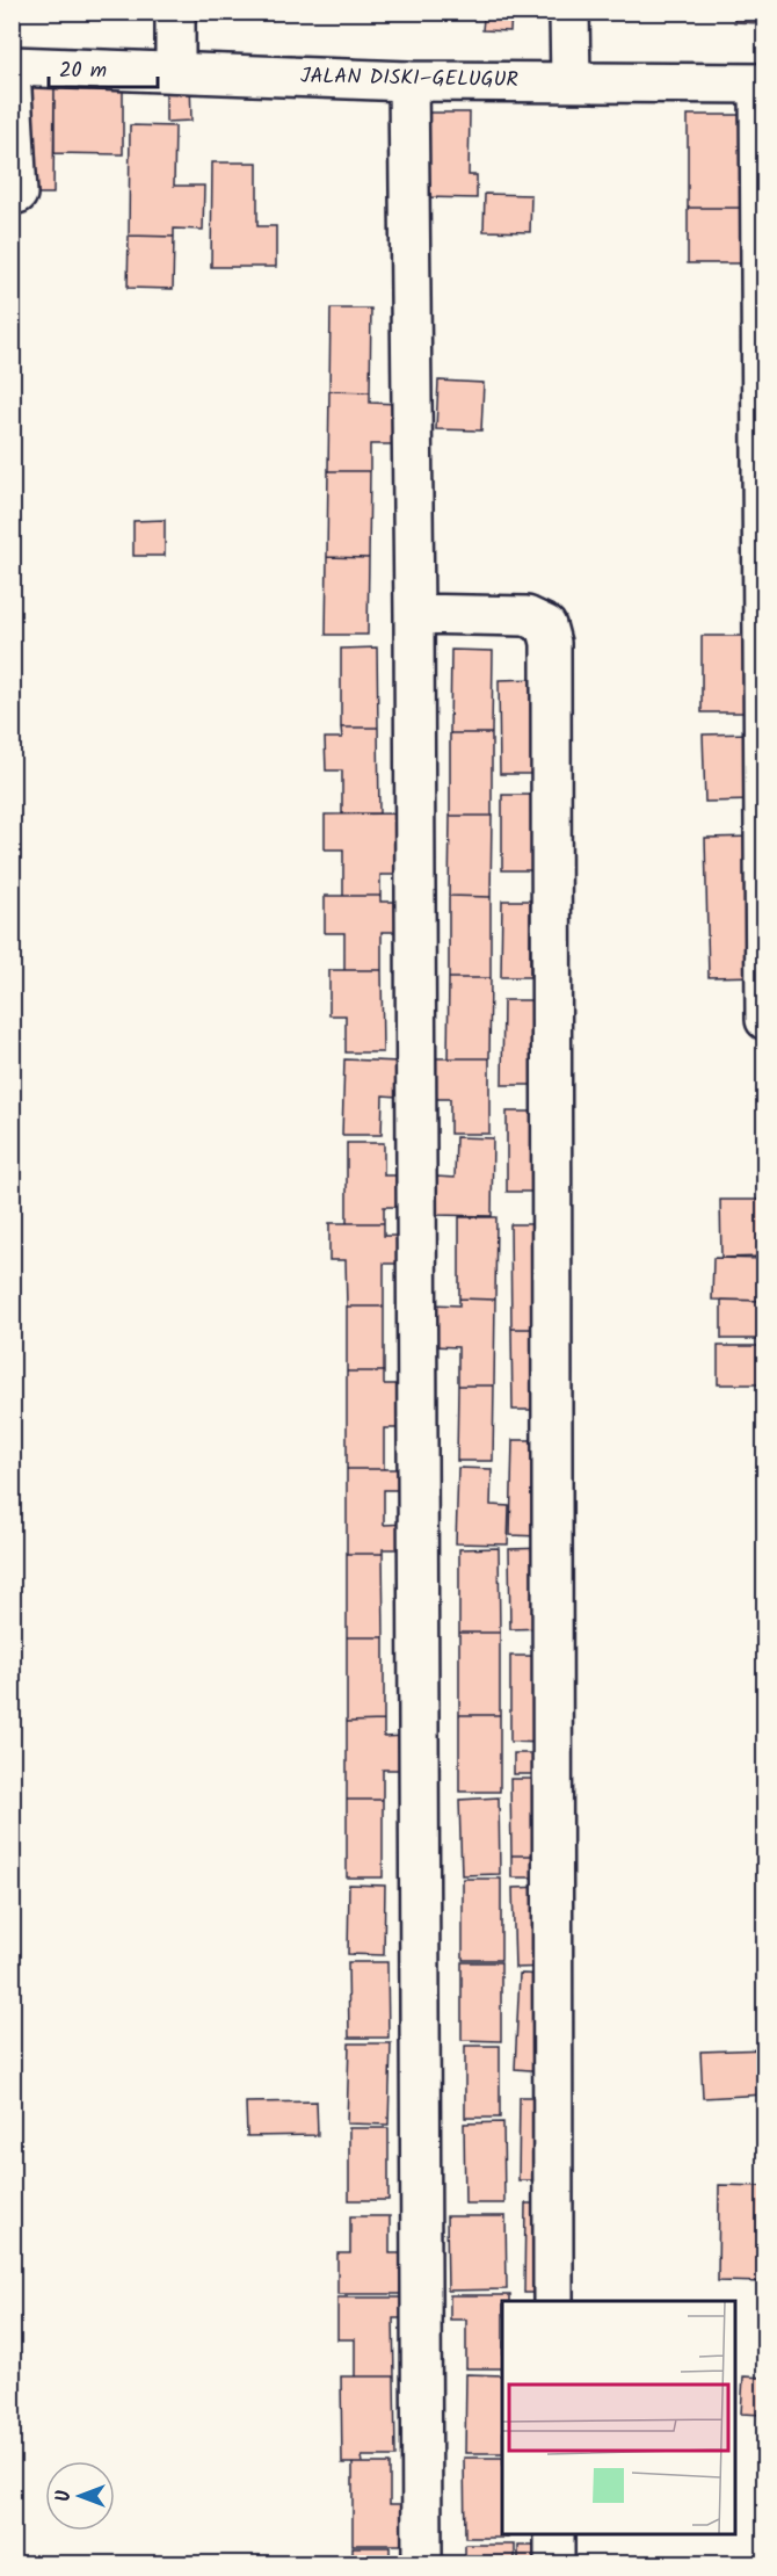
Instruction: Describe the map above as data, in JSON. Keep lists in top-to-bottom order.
{
  "streets": {
    "street": ["JALAN DISKI–GELUGUR"]
  },
  "scale_bar": "20 m",
  "north": "left"
}
